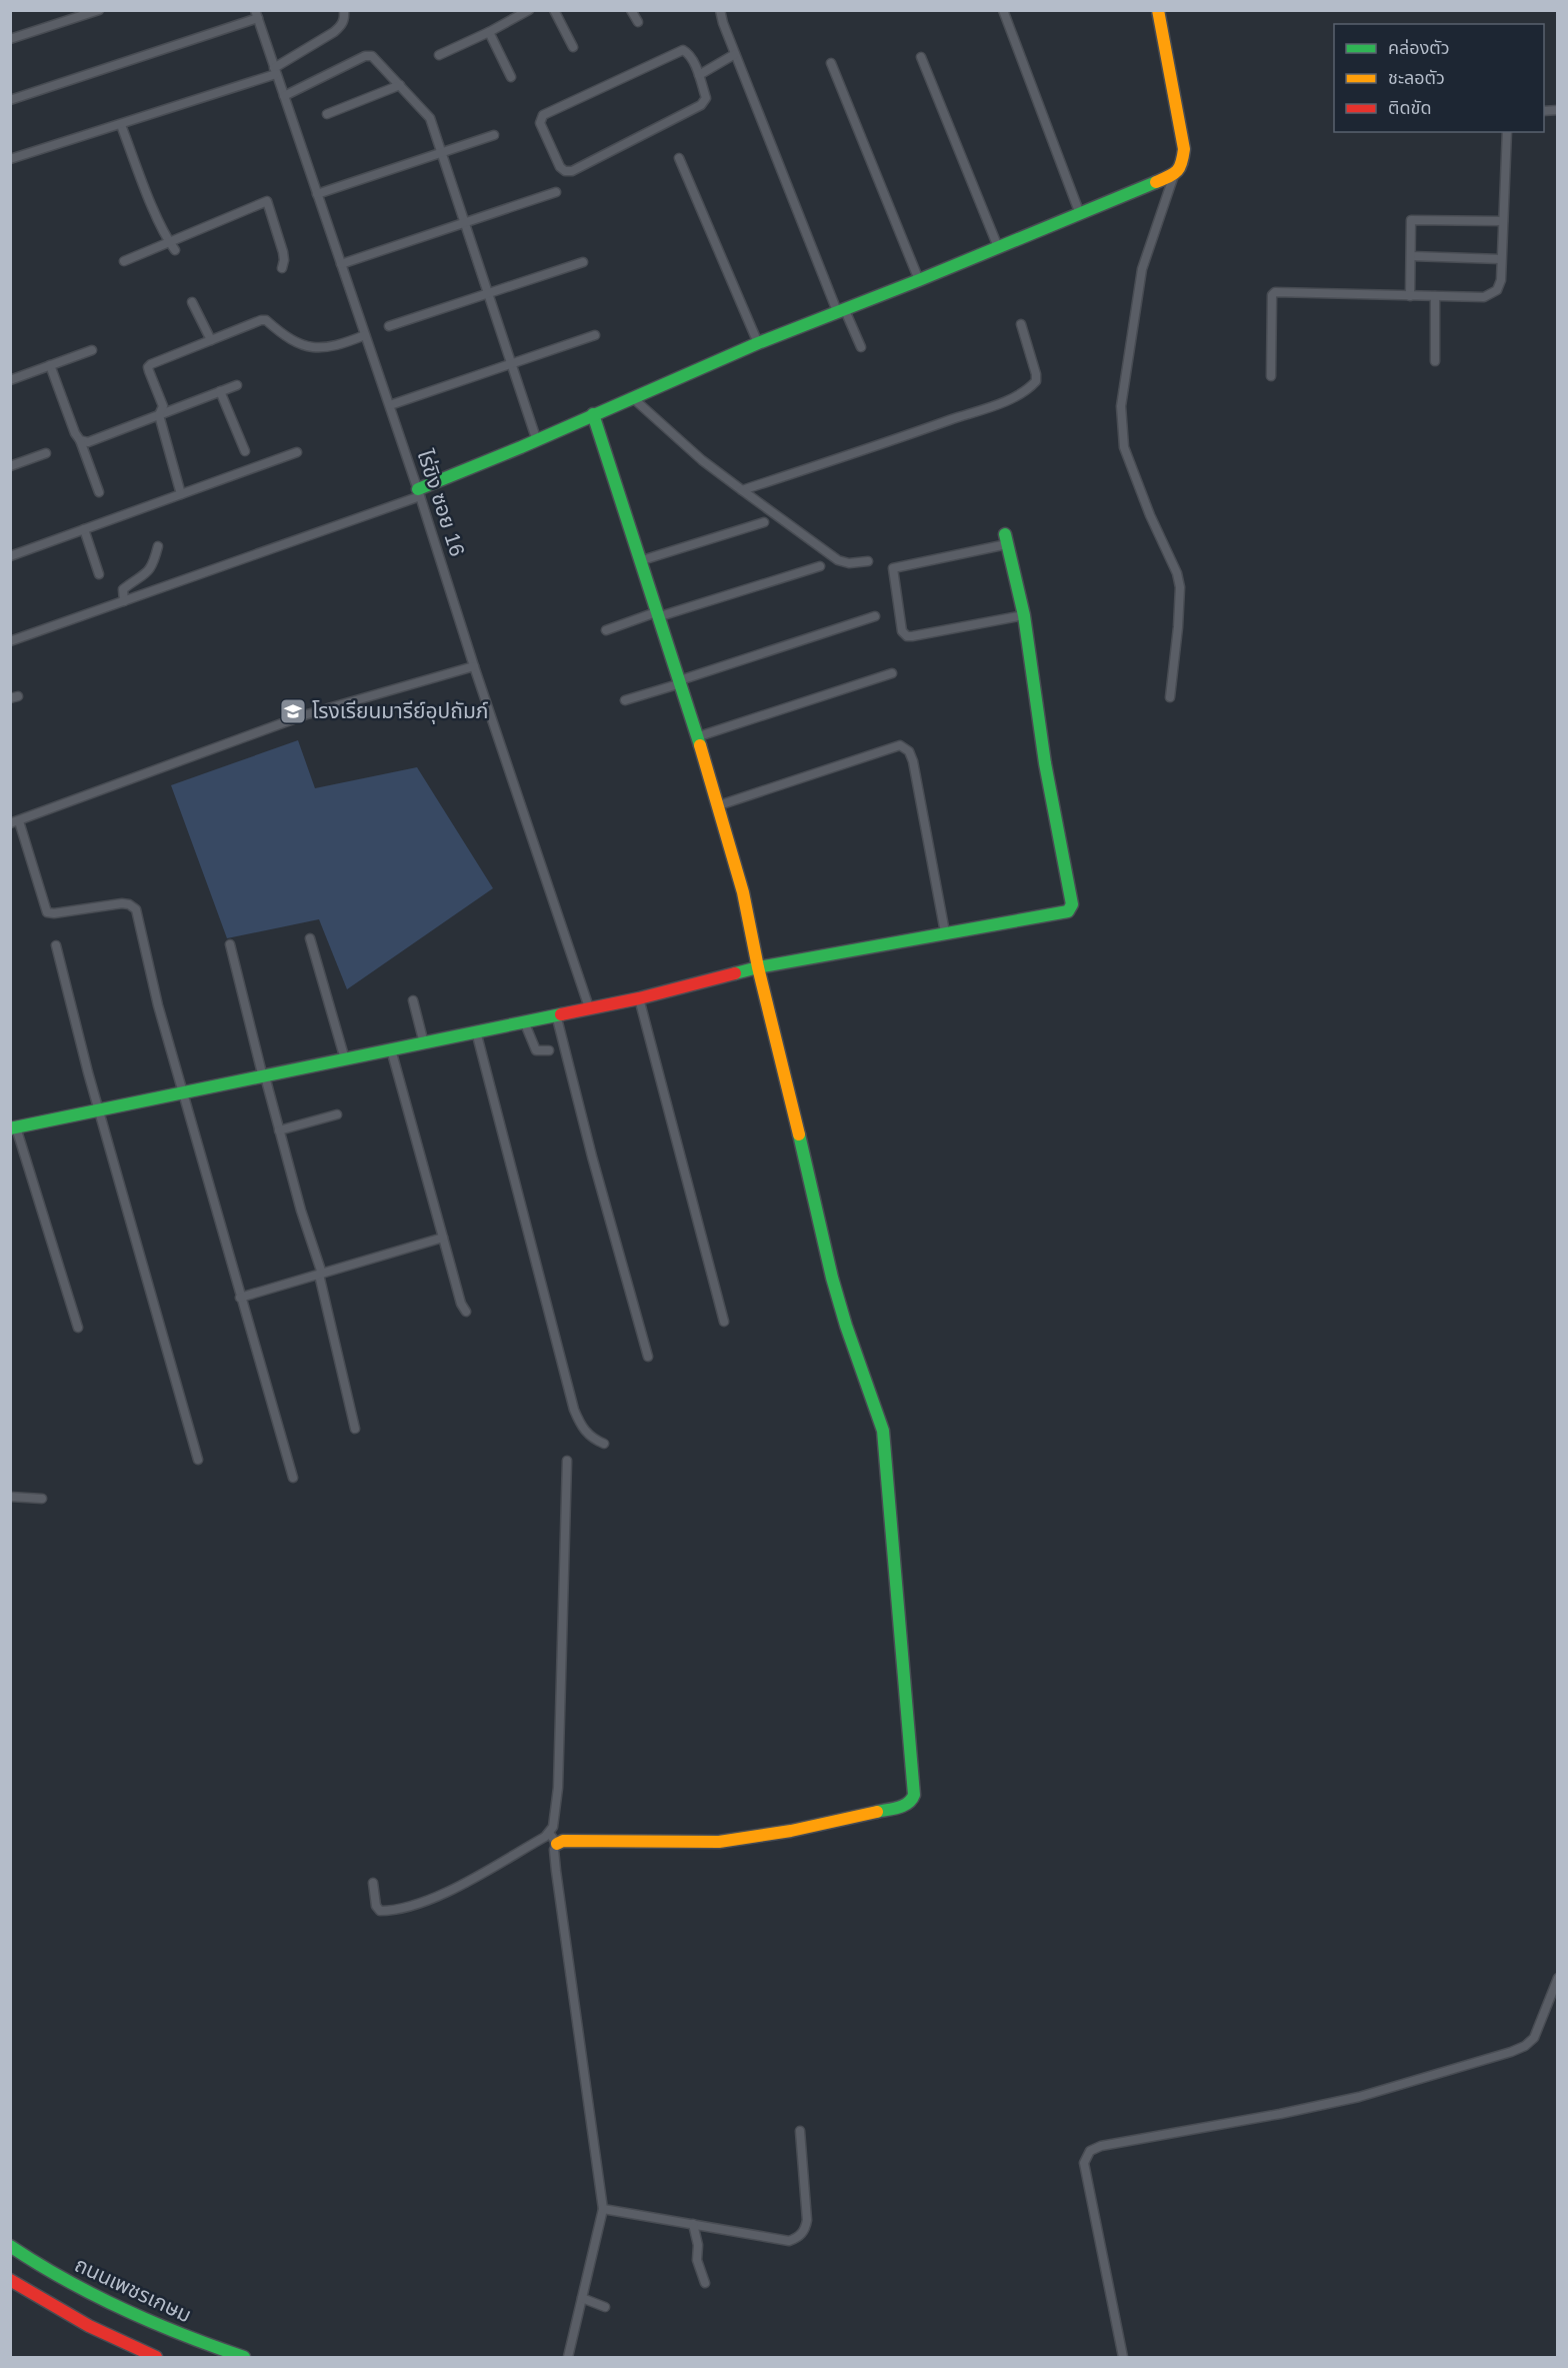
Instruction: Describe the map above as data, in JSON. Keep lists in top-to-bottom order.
{
  "streets": {
    "street": ["ไร่ขิง ซอย 16", "ถนนเพชรเกษม"]
  },
  "places": {
    "school or university": ["โรงเรียนมารีย์อุปถัมภ์"]
  },
  "legend": ["คล่องตัว", "ชะลอตัว", "ติดขัด"]
}
